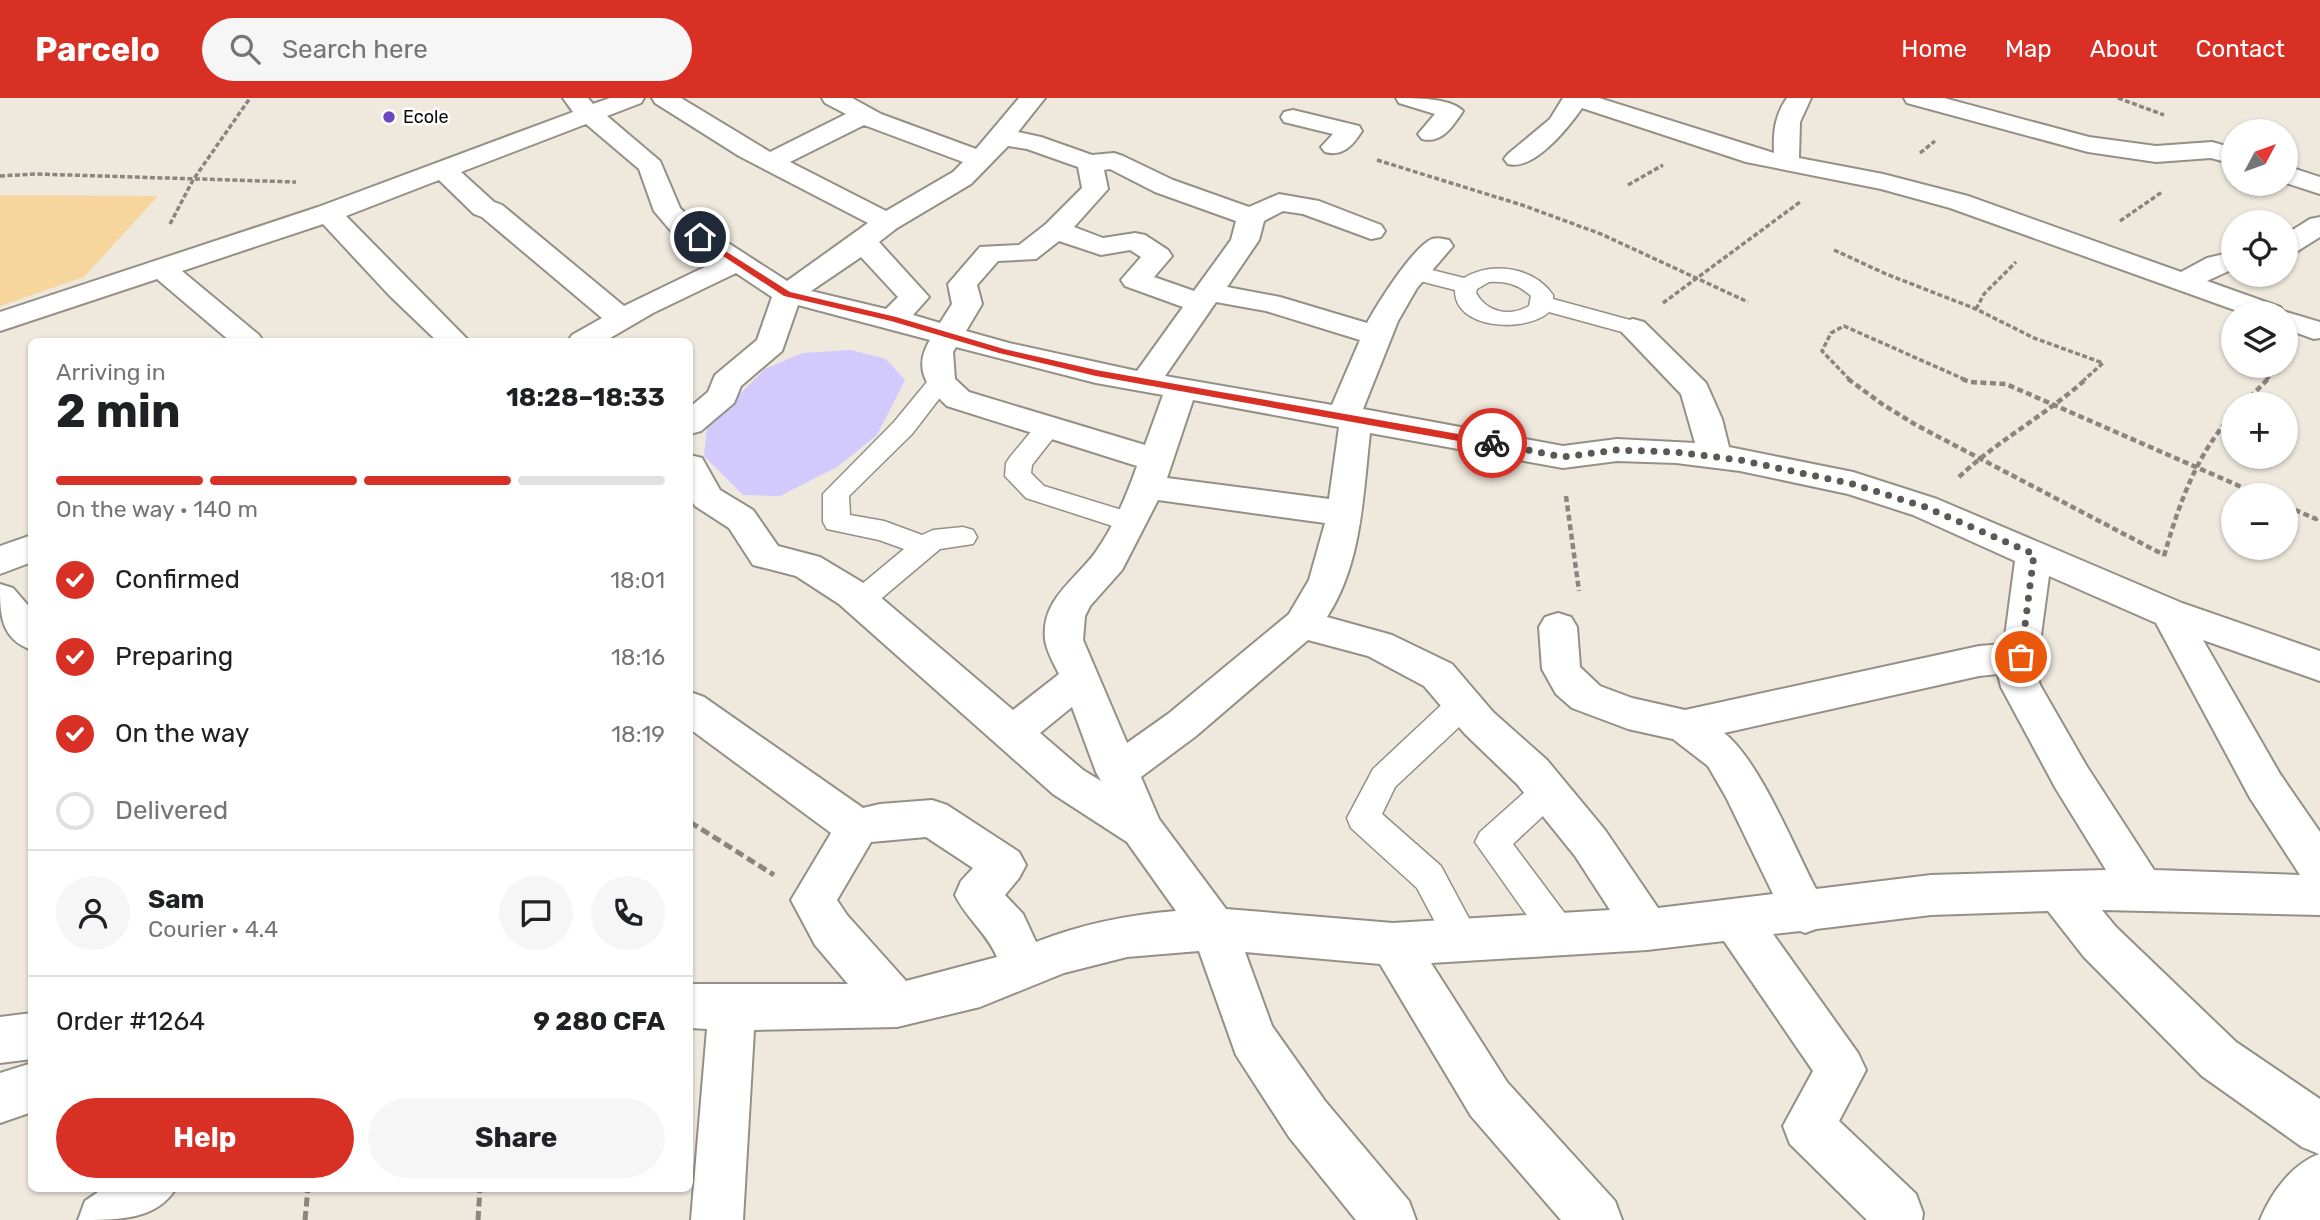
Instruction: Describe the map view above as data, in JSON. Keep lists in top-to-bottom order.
{
  "places": ["Ecole"],
  "north": "top right",
  "page": {
    "header": "Parcelo",
    "search": "Search here",
    "nav": [
      "Home",
      "Map",
      "About",
      "Contact"
    ],
    "map_buttons": ["+", "−"],
    "heading": ["2 min", "Arriving in", "18:28–18:33"],
    "panel": [
      "Sam",
      "Courier · 4.4",
      "Order #1264",
      "9 280 CFA"
    ],
    "bar": "On the way · 140 m",
    "list": [
      ["Confirmed", "18:01"],
      ["Preparing", "18:16"],
      ["On the way", "18:19"],
      "Delivered"
    ],
    "buttons": ["Help", "Share"]
  }
}
